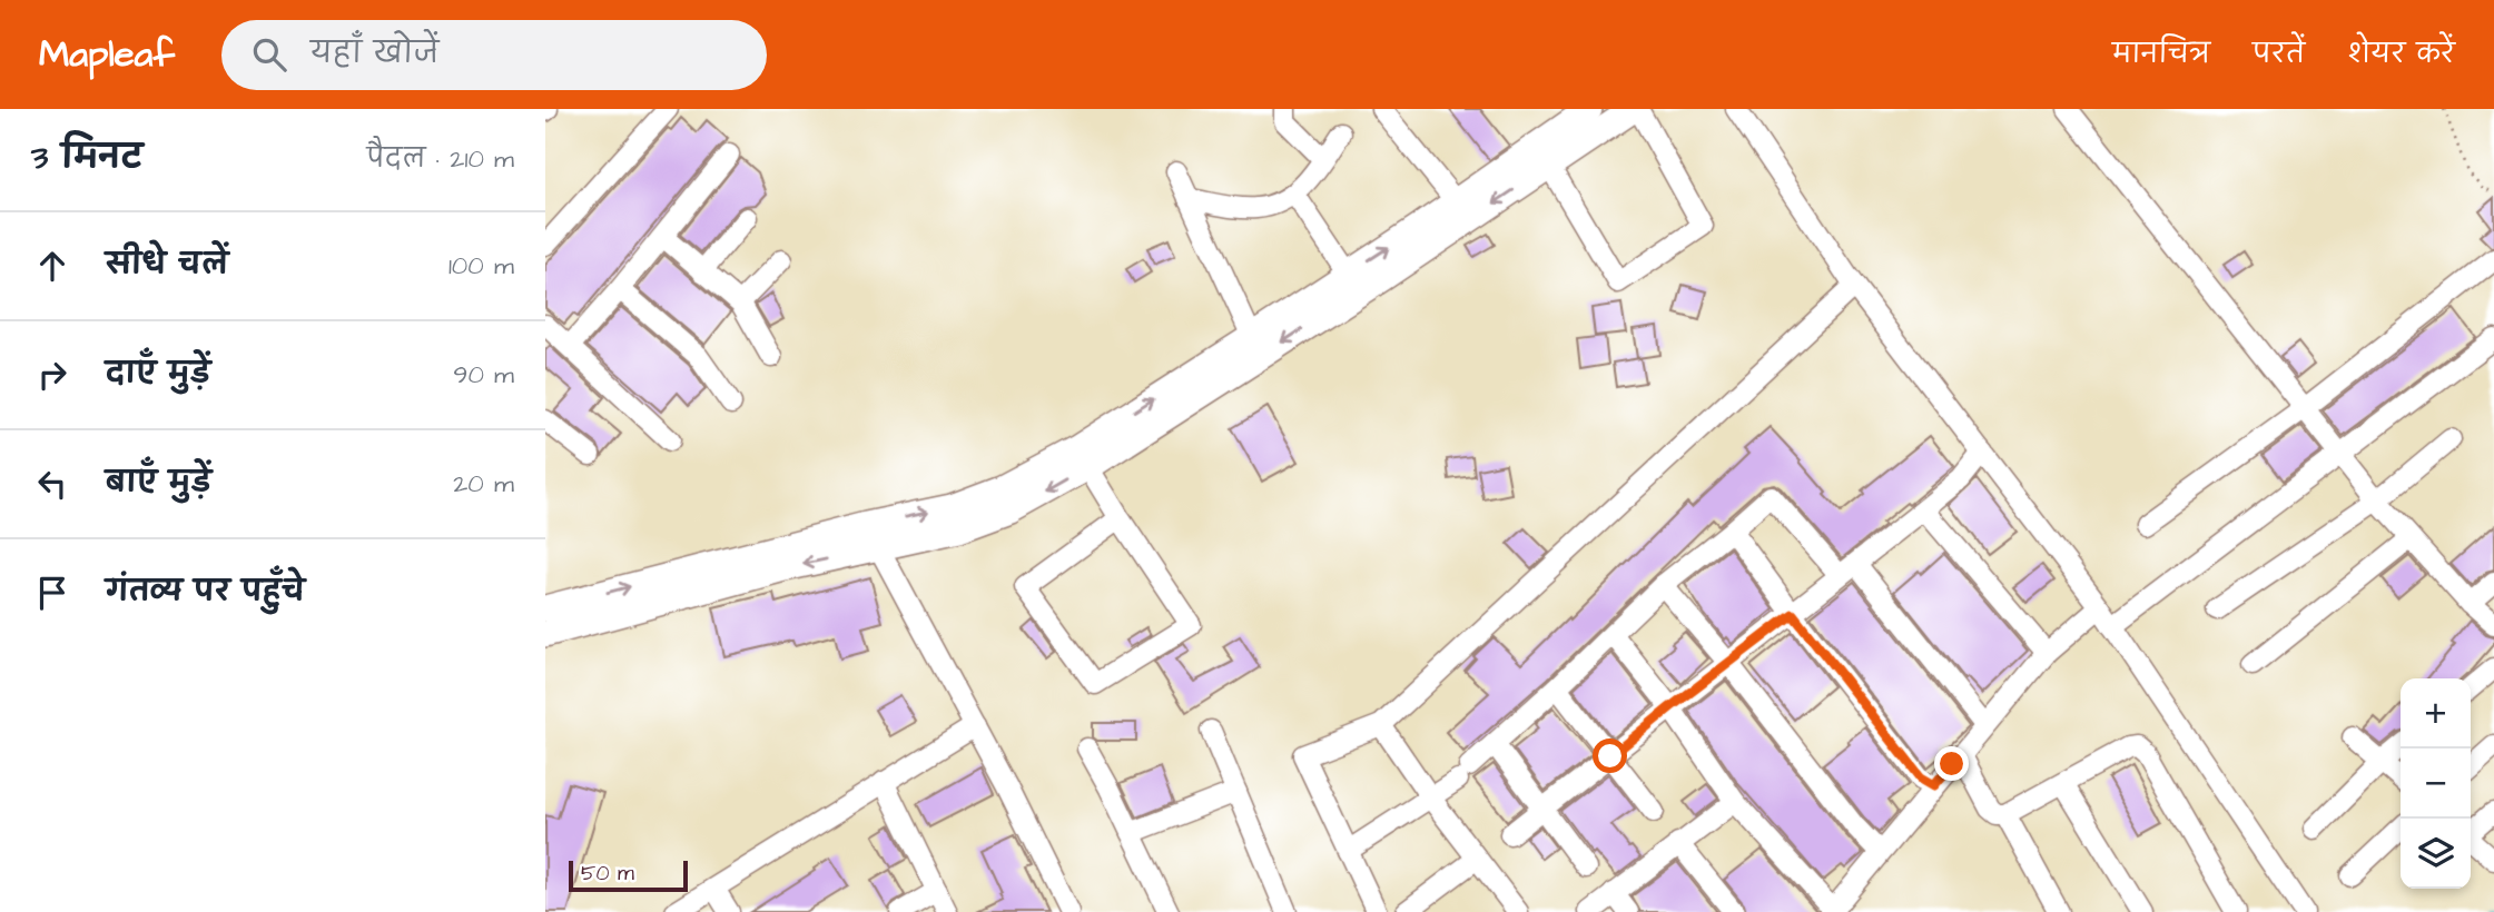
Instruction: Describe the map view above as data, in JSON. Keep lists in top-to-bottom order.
{
  "scale_bar": "50 m",
  "page": {
    "header": "Mapleaf",
    "search": "यहाँ खोजें",
    "nav": ["मानचित्र", "परतें", "शेयर करें"],
    "heading": ["3 मिनट", "पैदल · 210 m"],
    "list": [
      ["सीधे चलें", "100 m"],
      ["दाएँ मुड़ें", "90 m"],
      ["बाएँ मुड़ें", "20 m"],
      "गंतव्य पर पहुँचे"
    ],
    "map_buttons": ["+", "−"],
    "scale": "50 m"
  }
}
